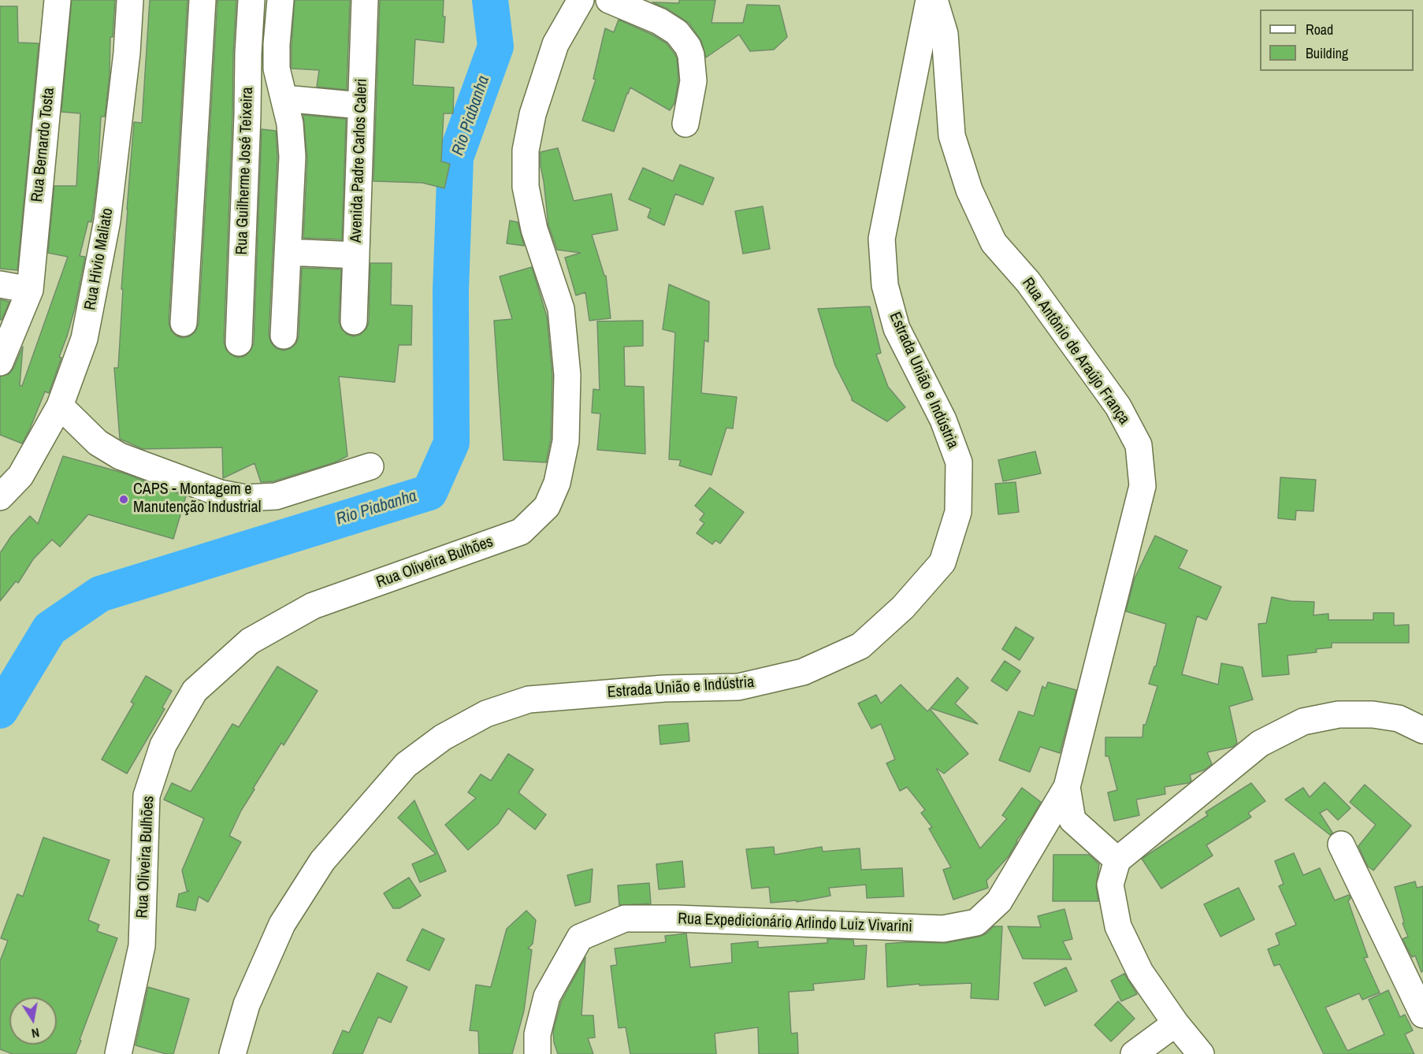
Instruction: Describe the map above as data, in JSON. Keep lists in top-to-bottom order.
{
  "streets": {
    "street": [
      "Rua Bernardo Tosta",
      "Avenida Padre Carlos Caleri",
      "Rua Guilherme José Teixeira",
      "Rua Hivio Maliato",
      "Rua Antônio de Araújo França",
      "Estrada União e Indústria",
      "Rua Oliveira Bulhões",
      "Rua Expedicionário Arlindo Luiz Vivarini"
    ]
  },
  "crossings": [
    ["Rua Antônio de Araújo França", "Rua Expedicionário Arlindo Luiz Vivarini"]
  ],
  "water": ["Rio Piabanha"],
  "places": ["CAPS - Montagem e Manutenção Industrial"],
  "legend": ["Road", "Building"],
  "north": "bottom"
}
